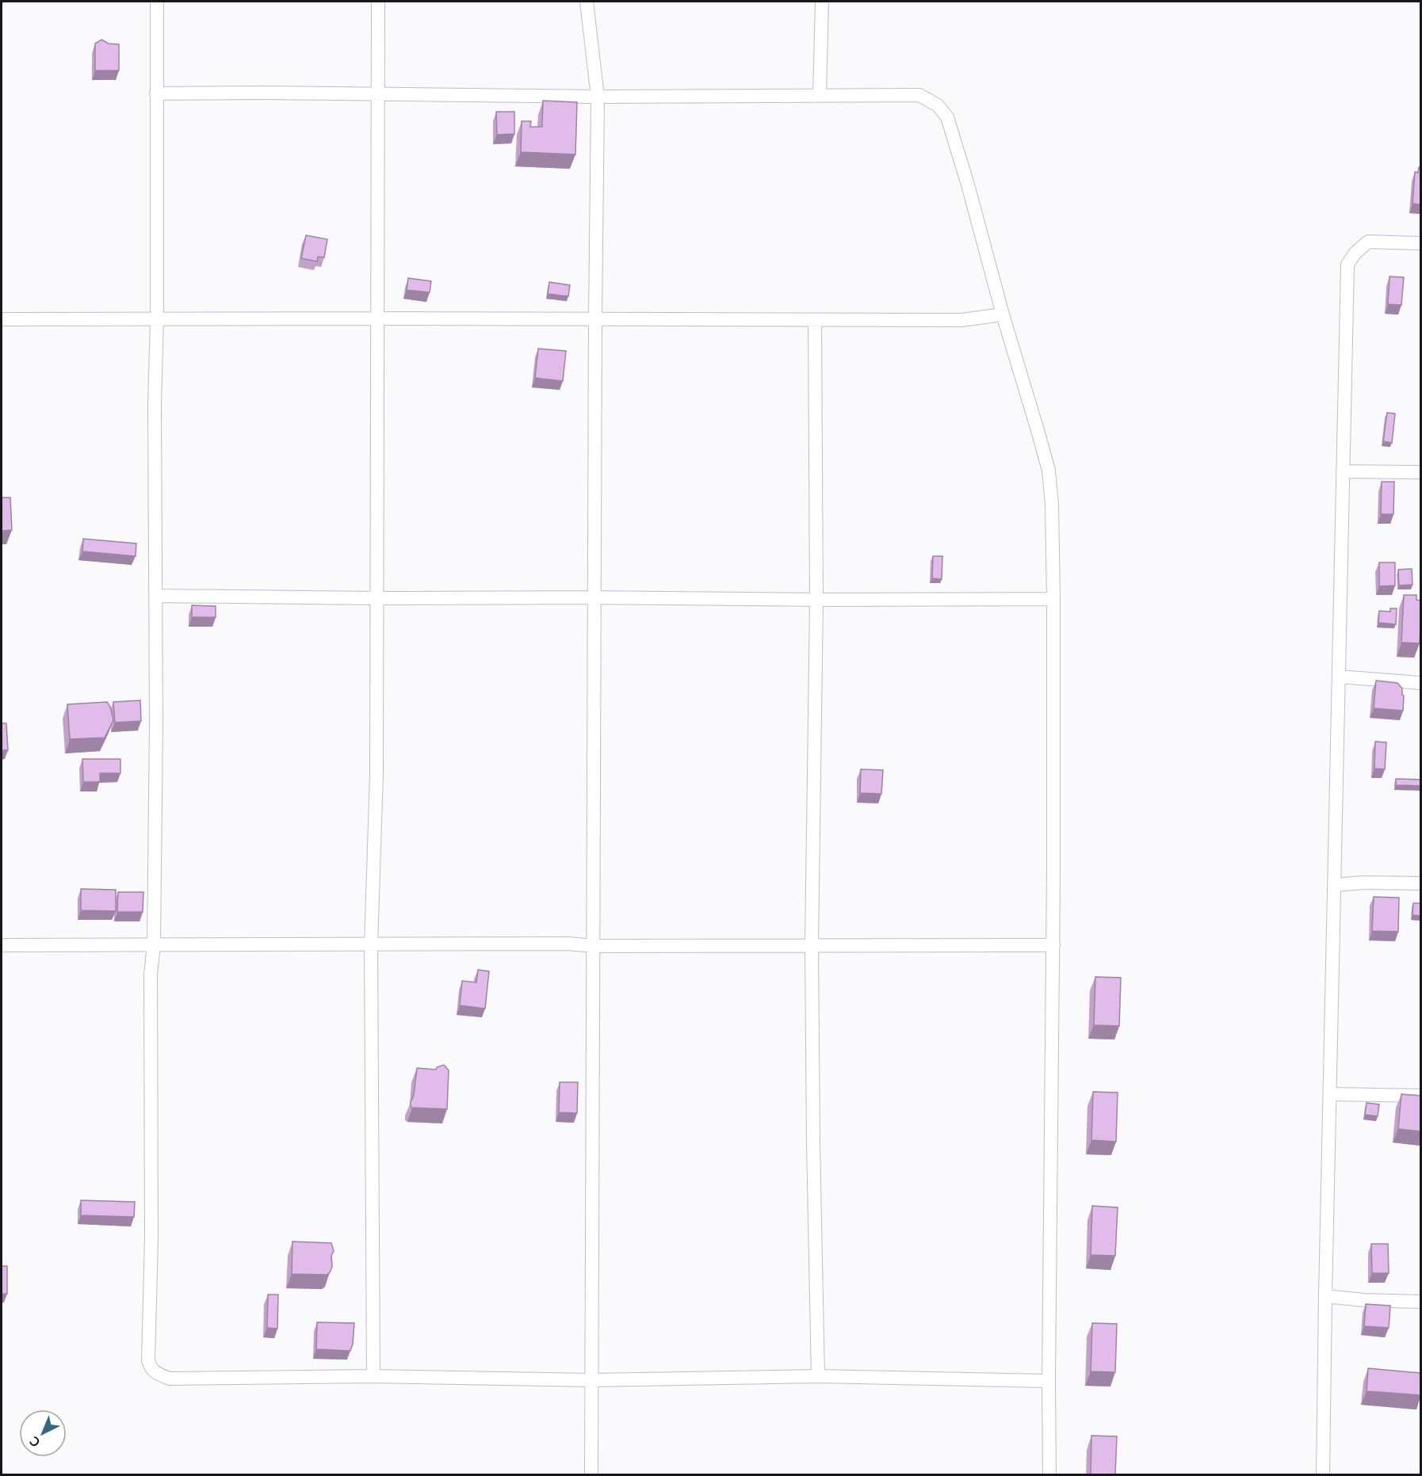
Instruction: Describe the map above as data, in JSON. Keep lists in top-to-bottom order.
{
  "north": "bottom left"
}
